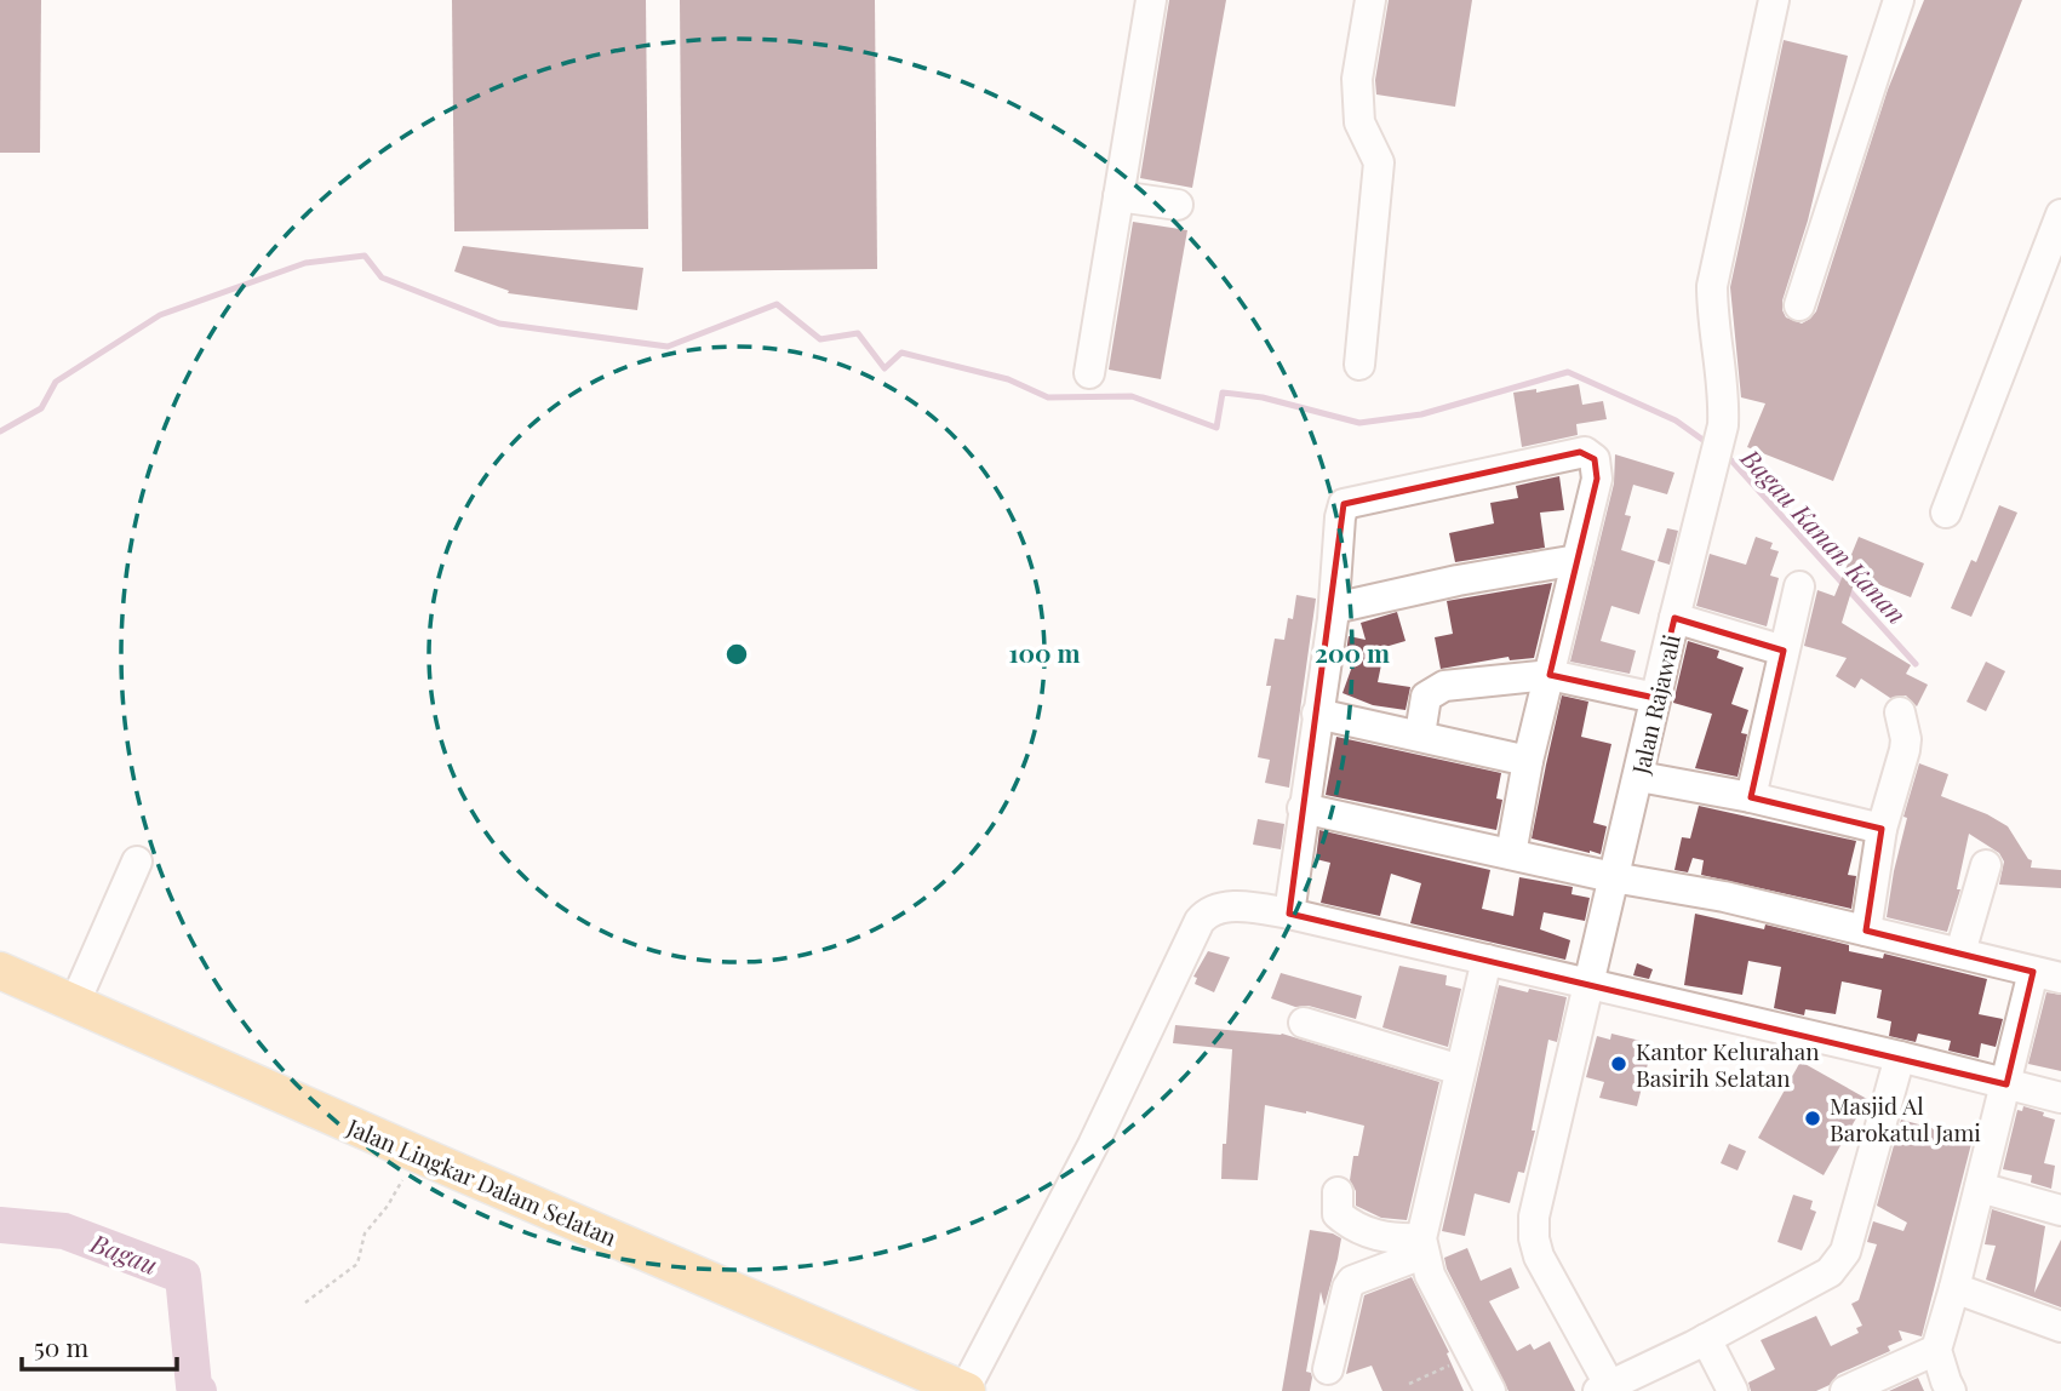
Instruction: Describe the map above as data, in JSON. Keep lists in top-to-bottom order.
{
  "streets": {
    "main road": ["Jalan Lingkar Dalam Selatan"],
    "street": ["Jalan Rajawali"]
  },
  "water": ["Bagau Kanan Kanan", "Bagau"],
  "places": ["Kantor Kelurahan Basirih Selatan", "Masjid Al Barokatul Jami"],
  "scale_bar": "50 m",
  "rings": ["100 m", "200 m"]
}
